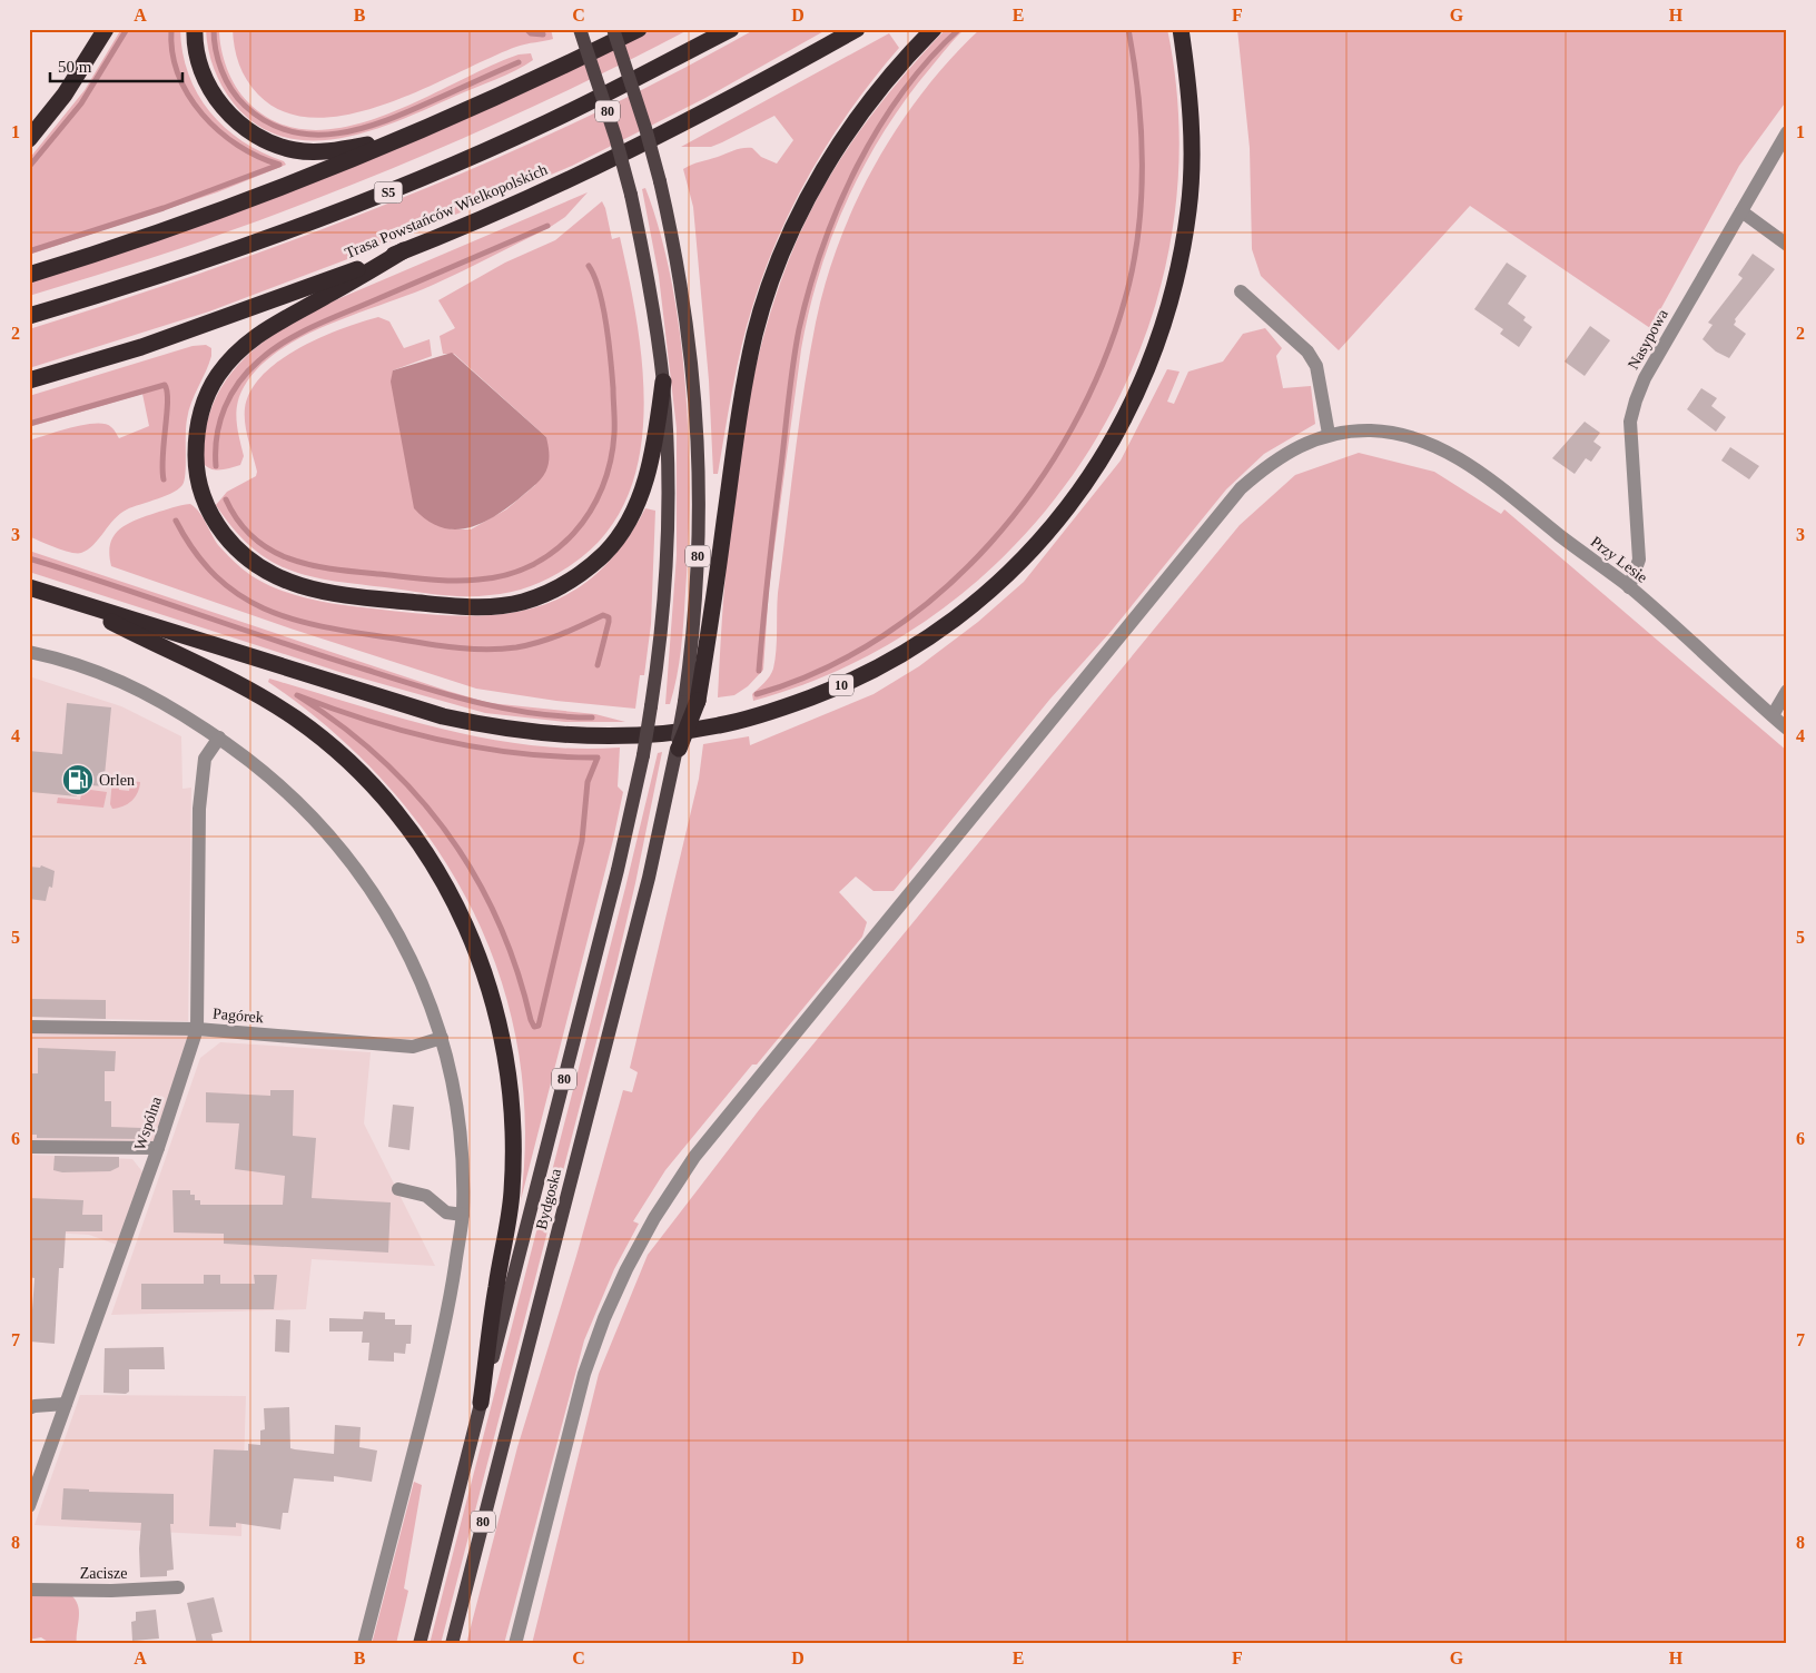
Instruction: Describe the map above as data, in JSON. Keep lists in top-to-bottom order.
{
  "streets": {
    "highway": ["S5", "Trasa Powstańców Wielkopolskich", "10"],
    "main road": ["80", "Bydgoska"],
    "street": [
      "Nasypowa",
      "Przy Lesie",
      "Pagórek",
      "Wspólna",
      "Zacisze"
    ]
  },
  "crossings": [
    ["Nasypowa", "Przy Lesie"],
    ["Pagórek", "Wspólna"]
  ],
  "places": {
    "fuel station": ["Orlen"]
  },
  "scale_bar": "50 m",
  "grid": {
    "columns": [
      "A",
      "B",
      "C",
      "D",
      "E",
      "F",
      "G",
      "H"
    ],
    "rows": [
      "1",
      "2",
      "3",
      "4",
      "5",
      "6",
      "7",
      "8"
    ]
  }
}
